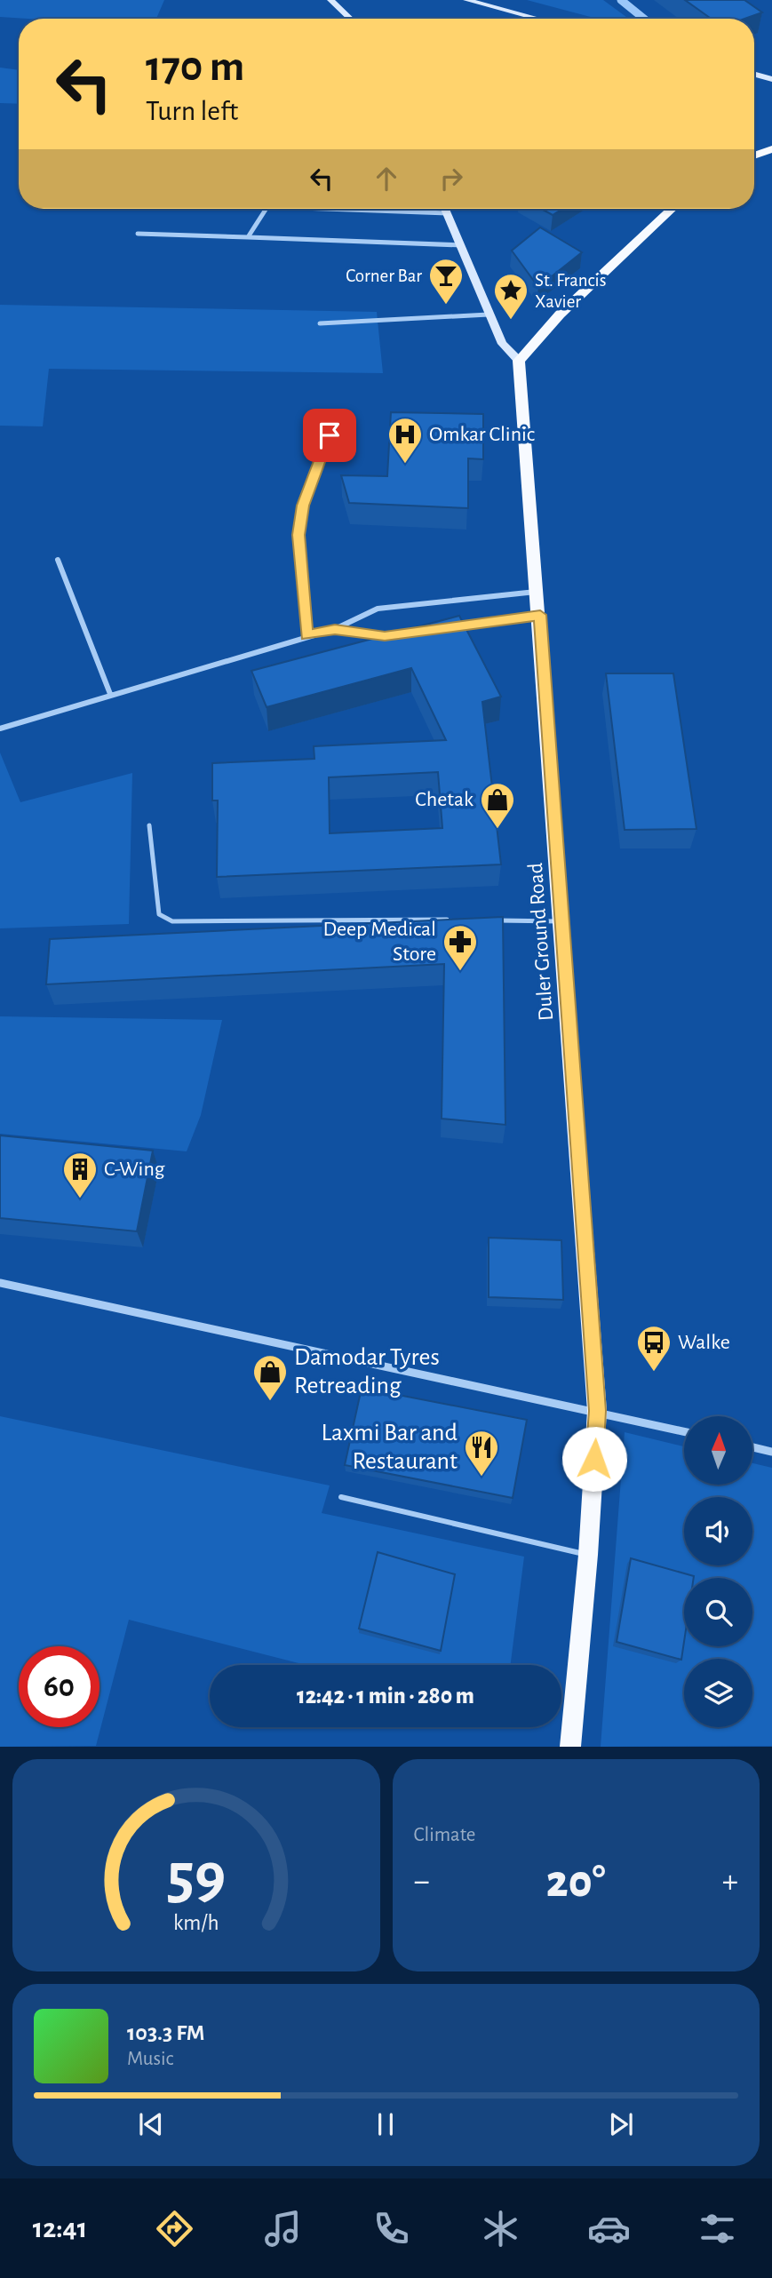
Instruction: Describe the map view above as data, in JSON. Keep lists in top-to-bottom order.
{
  "streets": {
    "main road": ["Duler Ground Road"]
  },
  "places": {
    "bar": ["Corner Bar"],
    "place": ["St. Francis Xavier"],
    "hospital": ["Omkar Clinic"],
    "shop": ["Chetak", "Damodar Tyres Retreading"],
    "pharmacy": ["Deep Medical Store"],
    "building": ["C-Wing"],
    "bus stop": ["Walke"],
    "restaurant": ["Laxmi Bar and Restaurant"]
  },
  "north": "top",
  "page": {
    "turn": ["170 m", "Turn left"],
    "limit": "60",
    "trip": "12:42 · 1 min · 280 m",
    "tile": "Climate",
    "heat": ["−", "20°", "+"],
    "song": ["103.3 FM", "Music"],
    "tabs": "12:41",
    "gauge": ["59", "km/h"]
  }
}
